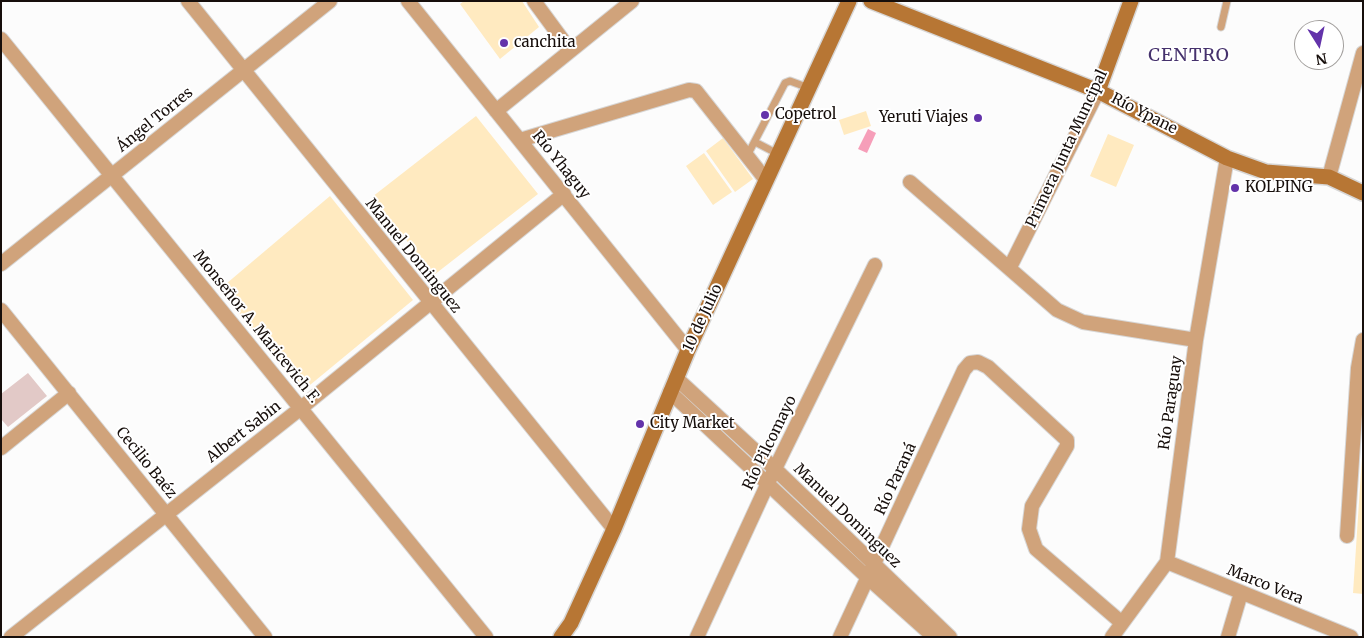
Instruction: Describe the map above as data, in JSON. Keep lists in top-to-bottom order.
{
  "streets": {
    "main road": ["Río Ypane", "Primera Junta Muncipal", "10 de Julio"],
    "street": [
      "Ángel Torres",
      "Río Yhaguy",
      "Manuel Dominguez",
      "Monseñor A. Maricevich F.",
      "Río Paraguay",
      "Albert Sabin",
      "Río Pilcomayo",
      "Cecilio Baéz",
      "Río Paraná",
      "Marco Vera"
    ]
  },
  "crossings": [
    ["Río Ypane", "Primera Junta Muncipal"],
    ["Río Ypane", "Río Paraguay"],
    ["Ángel Torres", "Manuel Dominguez"],
    ["Ángel Torres", "Monseñor A. Maricevich F."],
    ["Río Yhaguy", "10 de Julio"],
    ["Río Yhaguy", "Albert Sabin"],
    ["Manuel Dominguez", "10 de Julio"],
    ["Manuel Dominguez", "Albert Sabin"],
    ["Manuel Dominguez", "Río Pilcomayo"],
    ["Manuel Dominguez", "Río Paraná"],
    ["Monseñor A. Maricevich F.", "Albert Sabin"],
    ["Río Paraguay", "Río Paraná"],
    ["Río Paraguay", "Marco Vera"],
    ["Albert Sabin", "Cecilio Baéz"]
  ],
  "districts": ["CENTRO"],
  "places": [
    "canchita",
    "Copetrol",
    "Yeruti Viajes",
    "KOLPING",
    "City Market"
  ],
  "north": "bottom"
}
